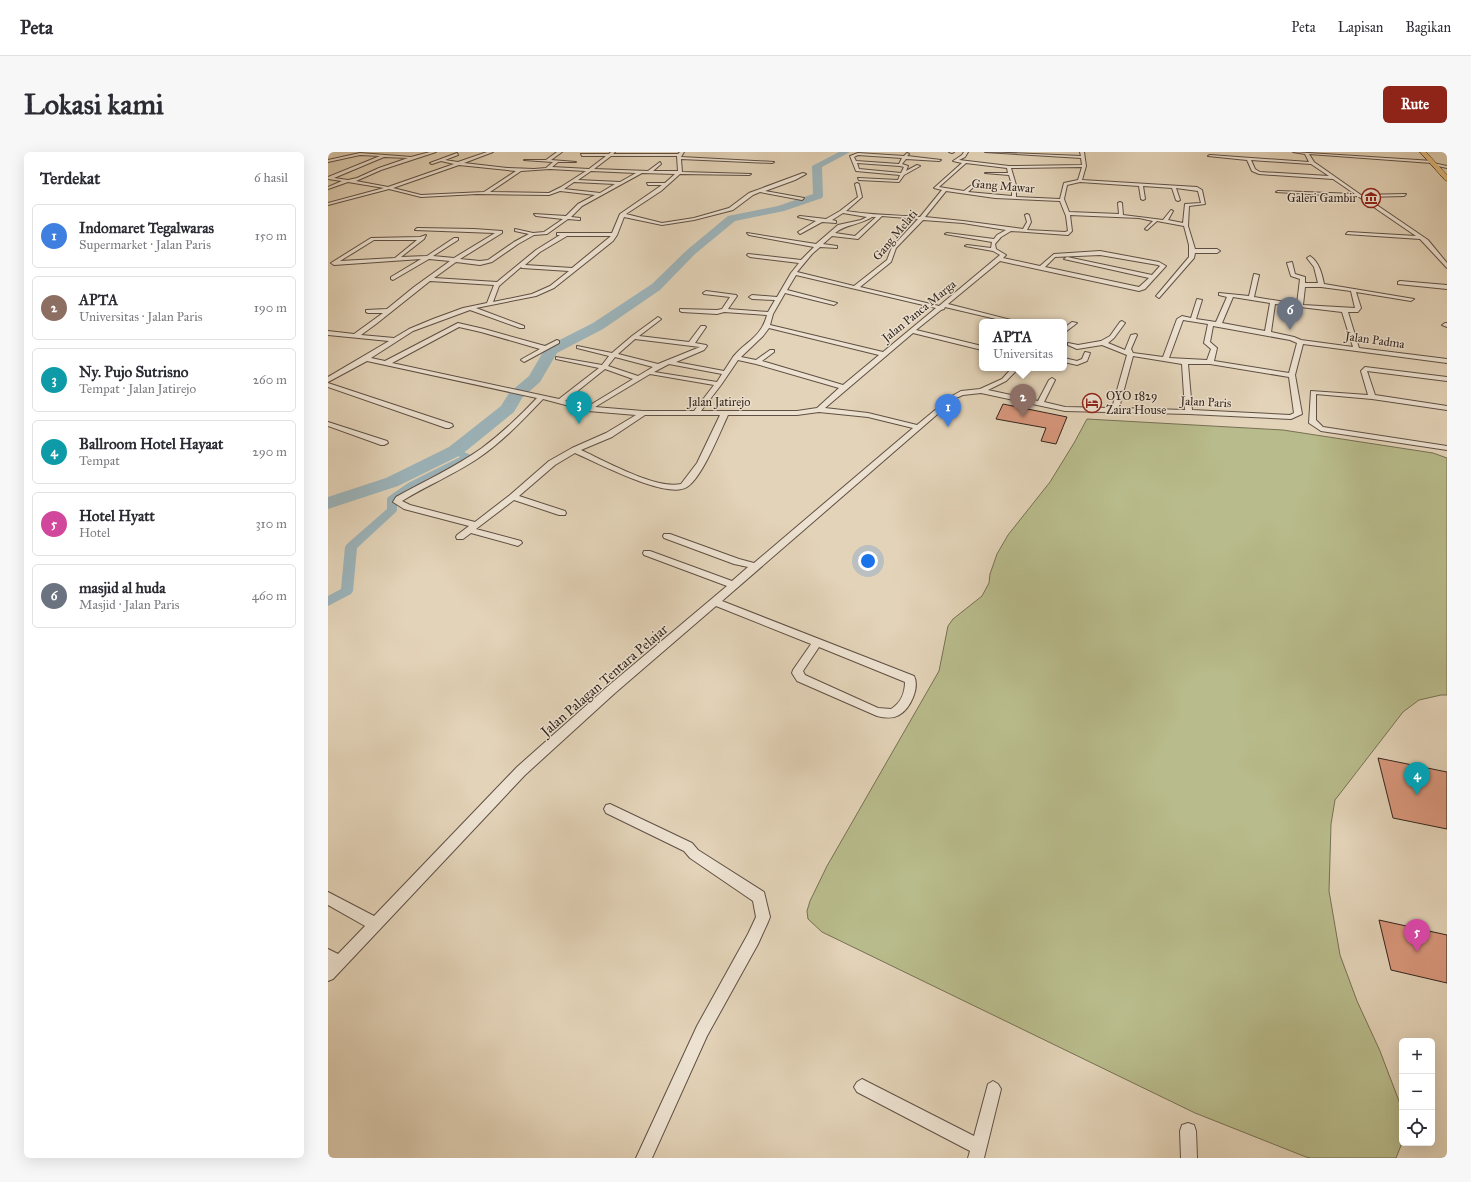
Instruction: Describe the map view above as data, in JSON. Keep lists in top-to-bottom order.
{
  "streets": {
    "street": [
      "Gang Mawar",
      "Gang Melati",
      "Jalan Panca Marga",
      "Jalan Padma",
      "Jalan Jatirejo",
      "Jalan Paris",
      "Jalan Palagan Tentara Pelajar"
    ]
  },
  "crossings": [
    ["Gang Mawar", "Gang Melati"],
    ["Jalan Panca Marga", "Jalan Jatirejo"],
    ["Jalan Padma", "Jalan Paris"],
    ["Jalan Jatirejo", "Jalan Paris"],
    ["Jalan Jatirejo", "Jalan Palagan Tentara Pelajar"],
    ["Jalan Paris", "Jalan Palagan Tentara Pelajar"]
  ],
  "places": {
    "museum": ["Galeri Gambir"],
    "hotel": ["OYO 1829 Zaira House"]
  },
  "page": {
    "header": "Peta",
    "nav": ["Peta", "Lapisan", "Bagikan"],
    "buttons": "Rute",
    "title": "Lokasi kami",
    "heading": ["Terdekat", "6 hasil"],
    "list": [
      {
        "mark": "1",
        "name": "Indomaret Tegalwaras",
        "note": "Supermarket · Jalan Paris",
        "value": "150 m"
      },
      {
        "mark": "2",
        "name": "APTA",
        "note": "Universitas · Jalan Paris",
        "value": "190 m"
      },
      {
        "mark": "3",
        "name": "Ny. Pujo Sutrisno",
        "note": "Tempat · Jalan Jatirejo",
        "value": "260 m"
      },
      {
        "mark": "4",
        "name": "Ballroom Hotel Hayaat",
        "note": "Tempat",
        "value": "290 m"
      },
      {
        "mark": "5",
        "name": "Hotel Hyatt",
        "note": "Hotel",
        "value": "310 m"
      },
      {
        "mark": "6",
        "name": "masjid al huda",
        "note": "Masjid · Jalan Paris",
        "value": "460 m"
      }
    ],
    "pins": [
      "6",
      "2",
      "3",
      "1",
      "4",
      "5"
    ],
    "popup": ["APTA", "Universitas"],
    "map_buttons": ["+", "−"]
  }
}
